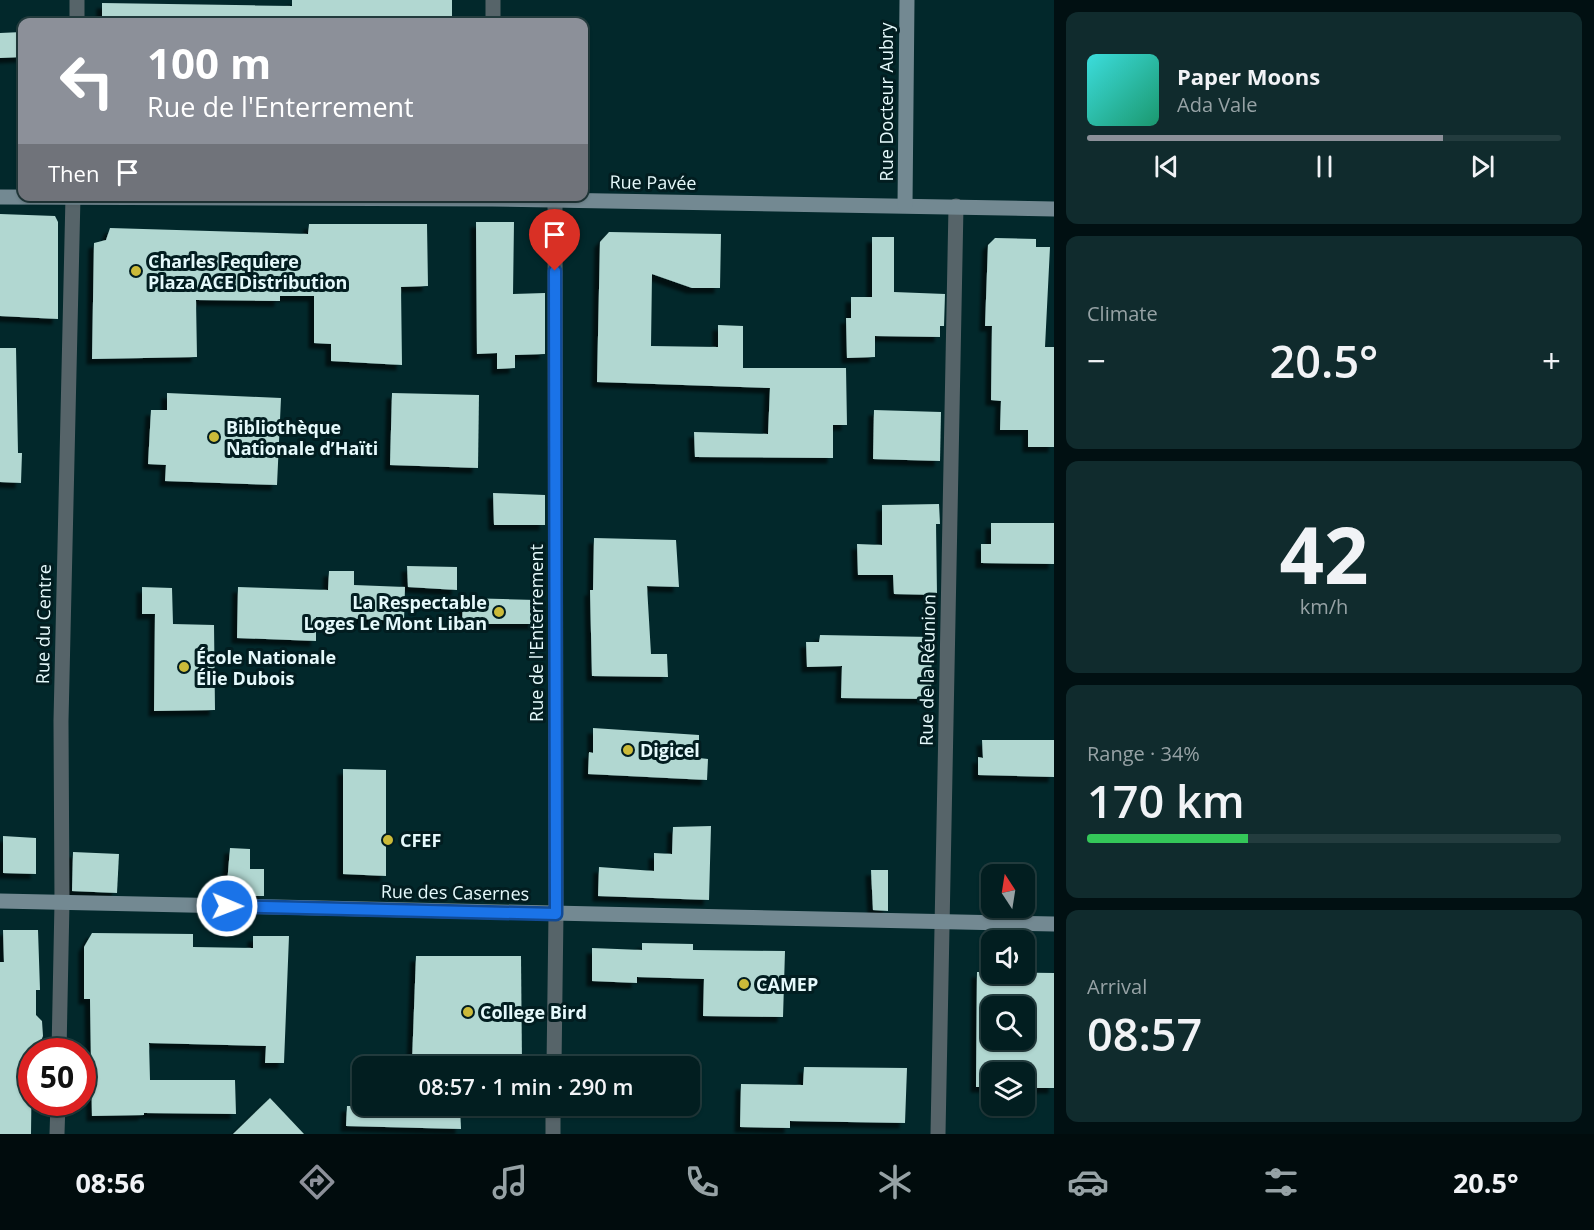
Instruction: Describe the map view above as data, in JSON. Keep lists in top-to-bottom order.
{
  "streets": {
    "main road": ["Rue Docteur Aubry", "Rue Pavée", "Rue des Casernes"],
    "street": ["Rue du Centre", "Rue de l'Enterrement", "Rue de la Réunion"]
  },
  "crossings": [
    ["Rue Docteur Aubry", "Rue Pavée"],
    ["Rue Pavée", "Rue de la Réunion"],
    ["Rue du Centre", "Rue des Casernes"],
    ["Rue de l'Enterrement", "Rue des Casernes"],
    ["Rue de la Réunion", "Rue des Casernes"]
  ],
  "places": [
    "Charles Fequiere Plaza ACE Distribution",
    "Bibliothèque Nationale d’Haïti",
    "La Respectable Loges Le Mont Liban",
    "École Nationale Élie Dubois",
    "Digicel",
    "CFEF",
    "CAMEP",
    "College Bird"
  ],
  "north": "top",
  "page": {
    "turn": ["100 m", "Rue de l'Enterrement"],
    "song": ["Paper Moons", "Ada Vale"],
    "then": "Then",
    "tile": [
      "Climate",
      ["42", "km/h"],
      ["Range · 34%", "170 km"],
      ["Arrival", "08:57"]
    ],
    "heat": ["−", "20.5°", "+"],
    "limit": "50",
    "trip": "08:57 · 1 min · 290 m",
    "tabs": ["08:56", "20.5°"]
  }
}
